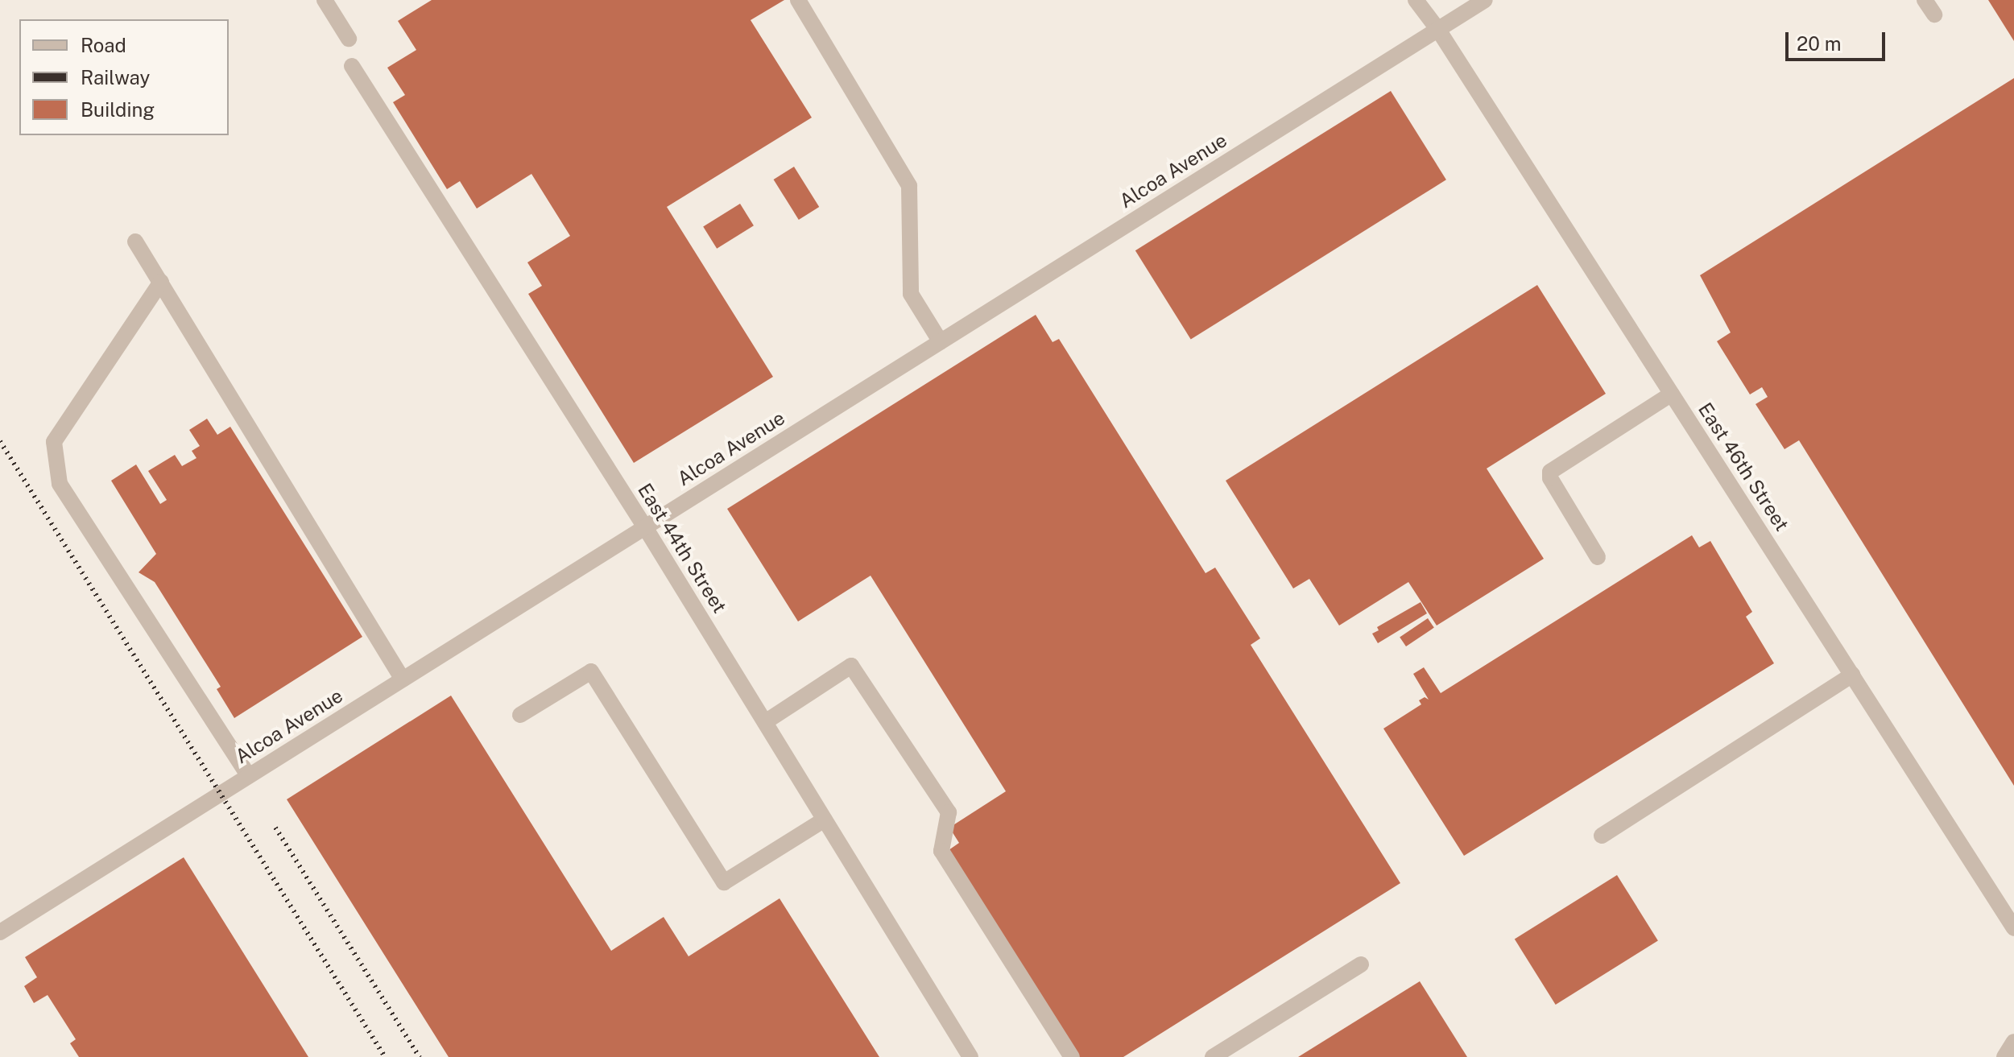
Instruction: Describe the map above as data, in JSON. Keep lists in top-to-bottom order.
{
  "streets": {
    "street": ["Alcoa Avenue", "East 46th Street", "East 44th Street"]
  },
  "crossings": [
    ["Alcoa Avenue", "East 46th Street"],
    ["Alcoa Avenue", "East 44th Street"]
  ],
  "legend": ["Road", "Railway", "Building"],
  "scale_bar": "20 m"
}
